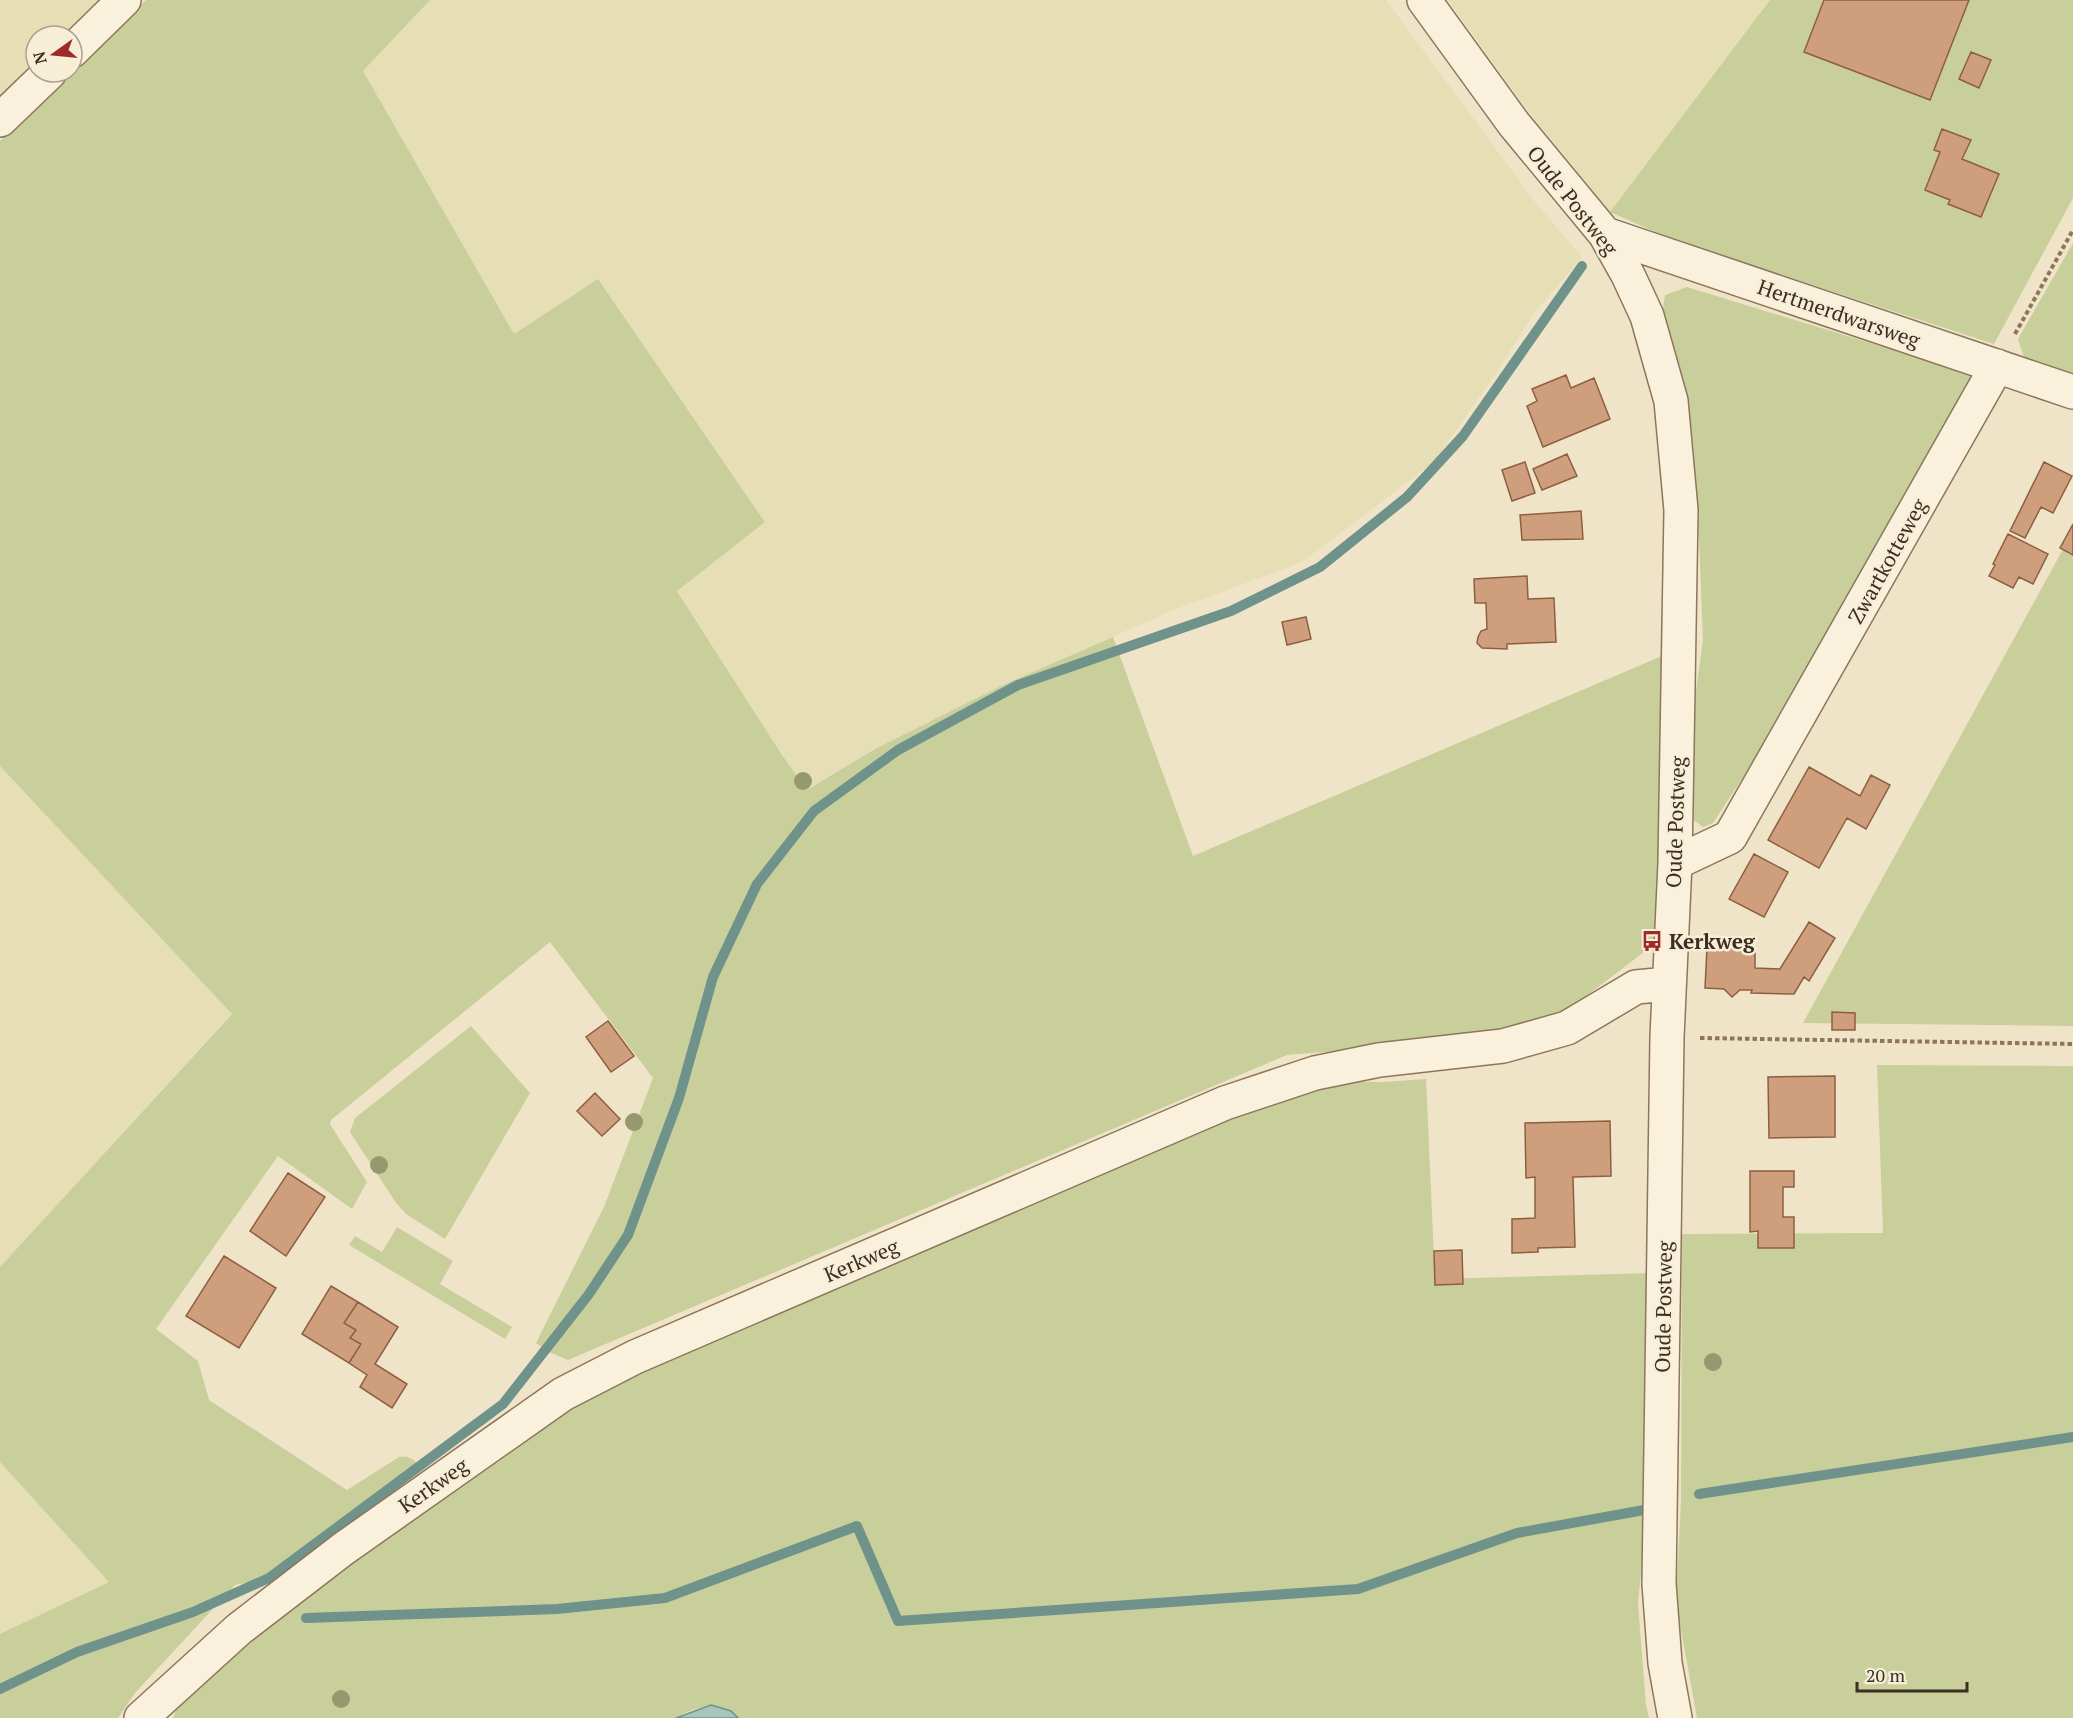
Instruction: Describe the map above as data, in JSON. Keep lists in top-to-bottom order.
{
  "streets": {
    "street": [
      "Oude Postweg",
      "Hertmerdwarsweg",
      "Zwartkotteweg",
      "Kerkweg"
    ]
  },
  "crossings": [
    ["Oude Postweg", "Hertmerdwarsweg"],
    ["Oude Postweg", "Zwartkotteweg"],
    ["Oude Postweg", "Kerkweg"],
    ["Hertmerdwarsweg", "Zwartkotteweg"]
  ],
  "places": {
    "bus stop": ["Kerkweg"]
  },
  "scale_bar": "20 m",
  "north": "left"
}
